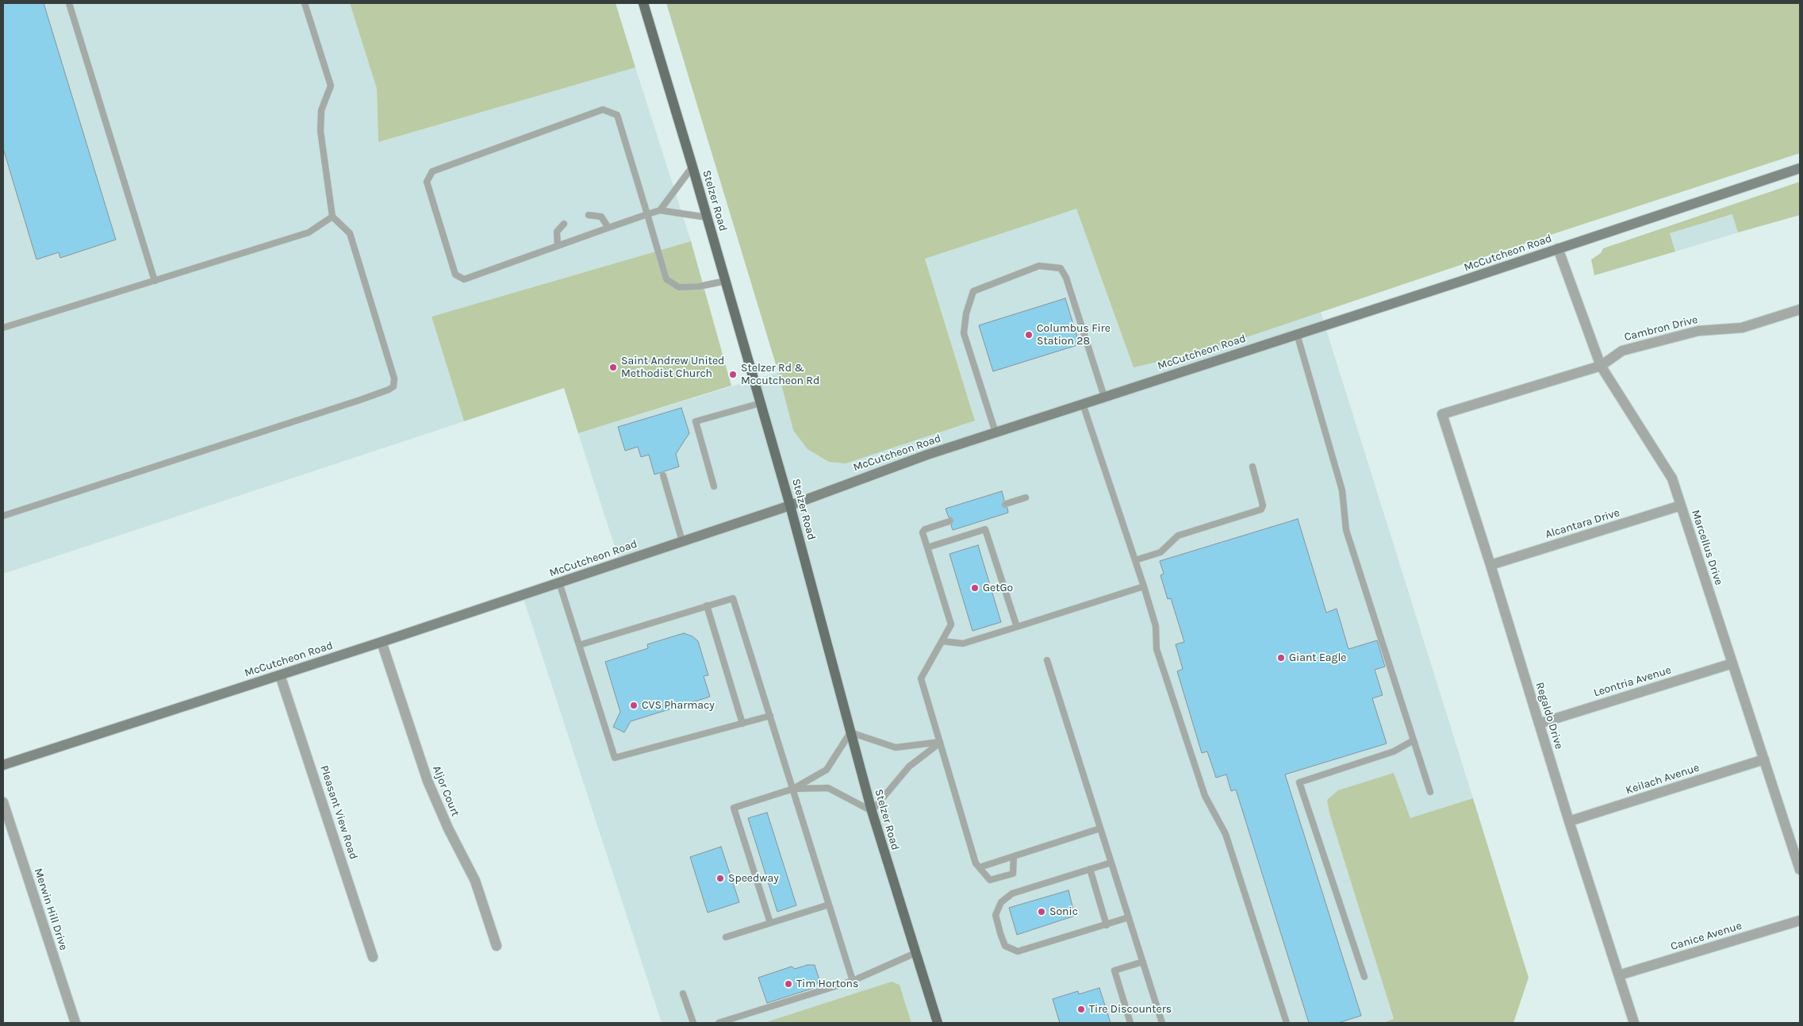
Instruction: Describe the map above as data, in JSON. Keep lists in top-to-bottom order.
{
  "streets": {
    "main road": ["Stelzer Road", "McCutcheon Road"],
    "street": [
      "Cambron Drive",
      "Alcantara Drive",
      "Marcellus Drive",
      "Leontria Avenue",
      "Regaldo Drive",
      "Keilach Avenue",
      "Aljor Court",
      "Pleasant View Road",
      "Merwin Hill Drive",
      "Canice Avenue"
    ]
  },
  "crossings": [
    ["Stelzer Road", "McCutcheon Road"],
    ["McCutcheon Road", "Marcellus Drive"],
    ["McCutcheon Road", "Aljor Court"],
    ["McCutcheon Road", "Pleasant View Road"],
    ["Cambron Drive", "Marcellus Drive"],
    ["Cambron Drive", "Regaldo Drive"],
    ["Alcantara Drive", "Marcellus Drive"],
    ["Alcantara Drive", "Regaldo Drive"],
    ["Marcellus Drive", "Leontria Avenue"],
    ["Marcellus Drive", "Keilach Avenue"],
    ["Leontria Avenue", "Regaldo Drive"],
    ["Regaldo Drive", "Keilach Avenue"],
    ["Regaldo Drive", "Canice Avenue"]
  ],
  "places": [
    "Columbus Fire Station 28",
    "Saint Andrew United Methodist Church",
    "Stelzer Rd & Mccutcheon Rd",
    "GetGo",
    "Giant Eagle",
    "CVS Pharmacy",
    "Speedway",
    "Sonic",
    "Tim Hortons",
    "Tire Discounters"
  ]
}
